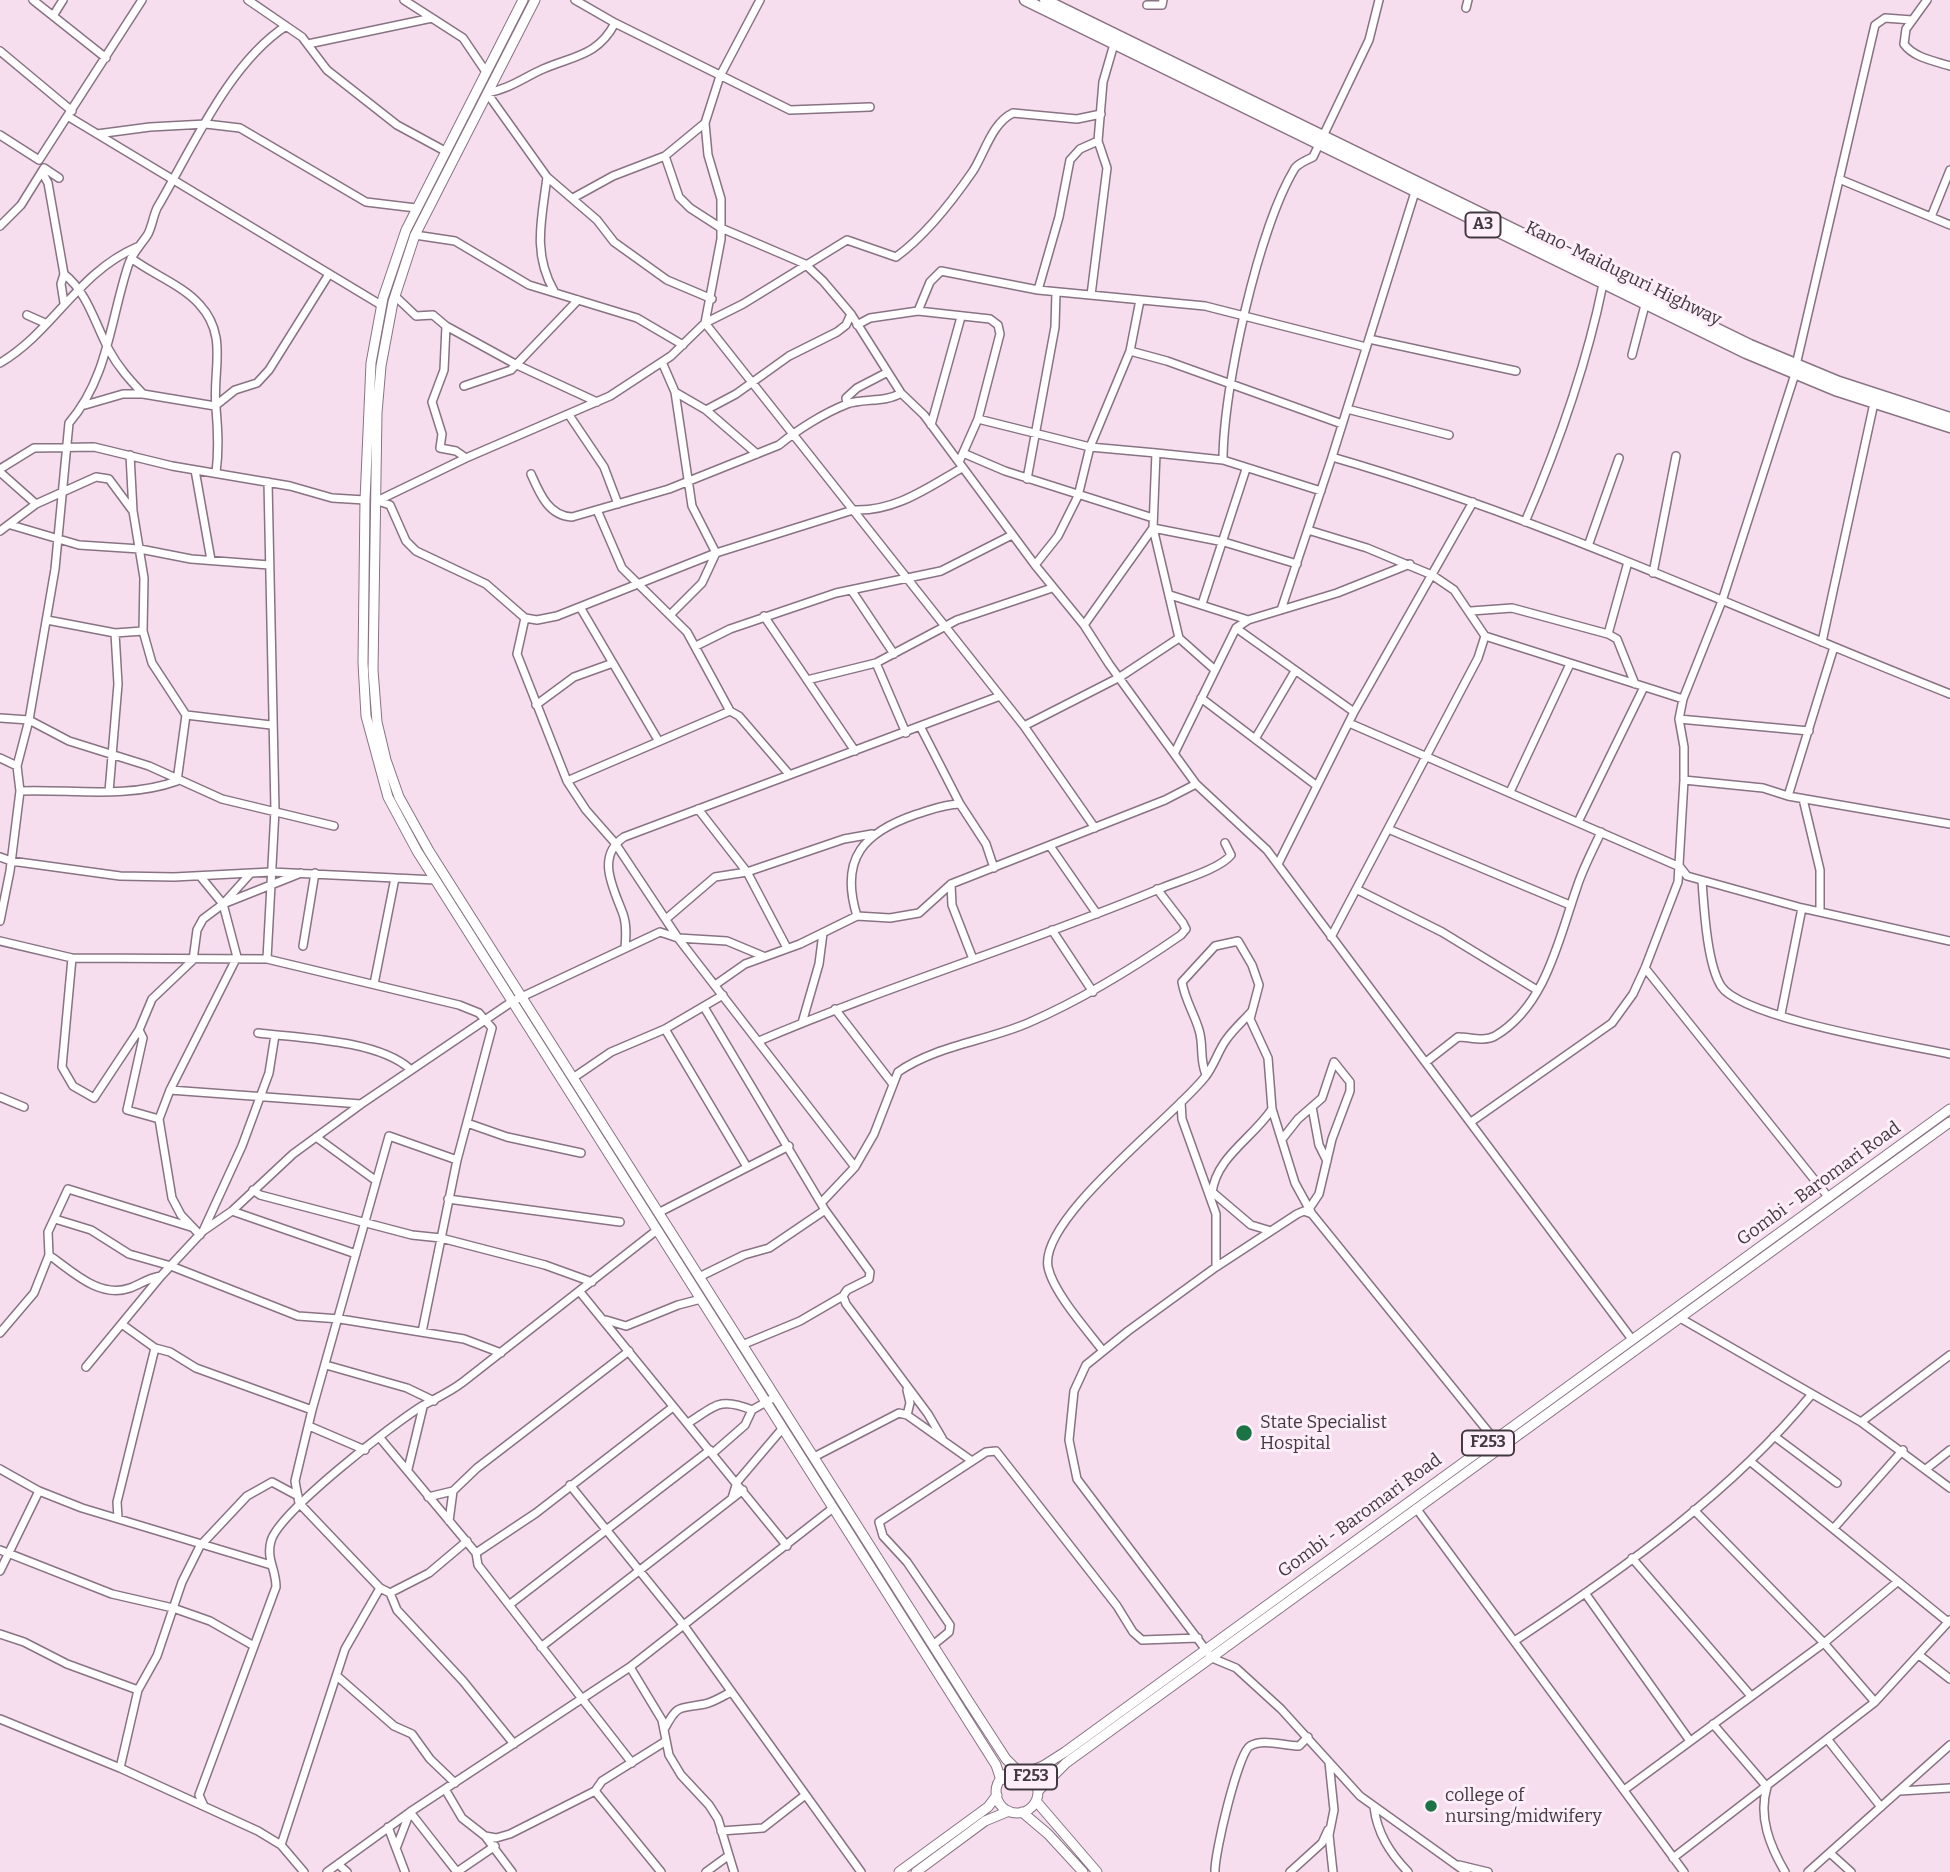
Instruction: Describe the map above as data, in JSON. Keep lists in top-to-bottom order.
{
  "streets": {
    "highway": ["A3", "Kano-Maiduguri Highway"],
    "main road": ["Gombi - Baromari Road", "F253"]
  },
  "crossings": [
    ["Gombi - Baromari Road", "F253"]
  ],
  "places": ["State Specialist Hospital", "college of nursing/midwifery"]
}
